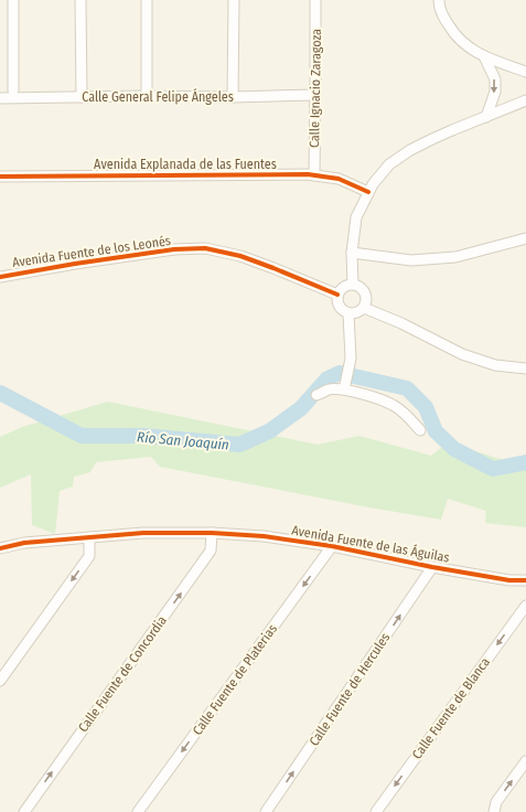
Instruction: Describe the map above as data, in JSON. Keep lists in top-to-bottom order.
{
  "streets": {
    "street": [
      "Calle Ignacio Zaragoza",
      "Calle General Felipe Ángeles",
      "Avenida Explanada de las Fuentes",
      "Avenida Fuente de los Leonés",
      "Avenida Fuente de las Águilas",
      "Calle Fuente de Concordia",
      "Calle Fuente de Platerias",
      "Calle Fuente de Hercules",
      "Calle Fuente de Blanca"
    ]
  },
  "crossings": [
    ["Calle Ignacio Zaragoza", "Calle General Felipe Ángeles"],
    ["Calle Ignacio Zaragoza", "Avenida Explanada de las Fuentes"],
    ["Avenida Fuente de las Águilas", "Calle Fuente de Concordia"],
    ["Avenida Fuente de las Águilas", "Calle Fuente de Platerias"],
    ["Avenida Fuente de las Águilas", "Calle Fuente de Hercules"]
  ],
  "one_way": [
    "Calle Fuente de Concordia",
    "Calle Fuente de Platerias",
    "Calle Fuente de Hercules",
    "Calle Fuente de Blanca"
  ],
  "water": ["Río San Joaquín"]
}
